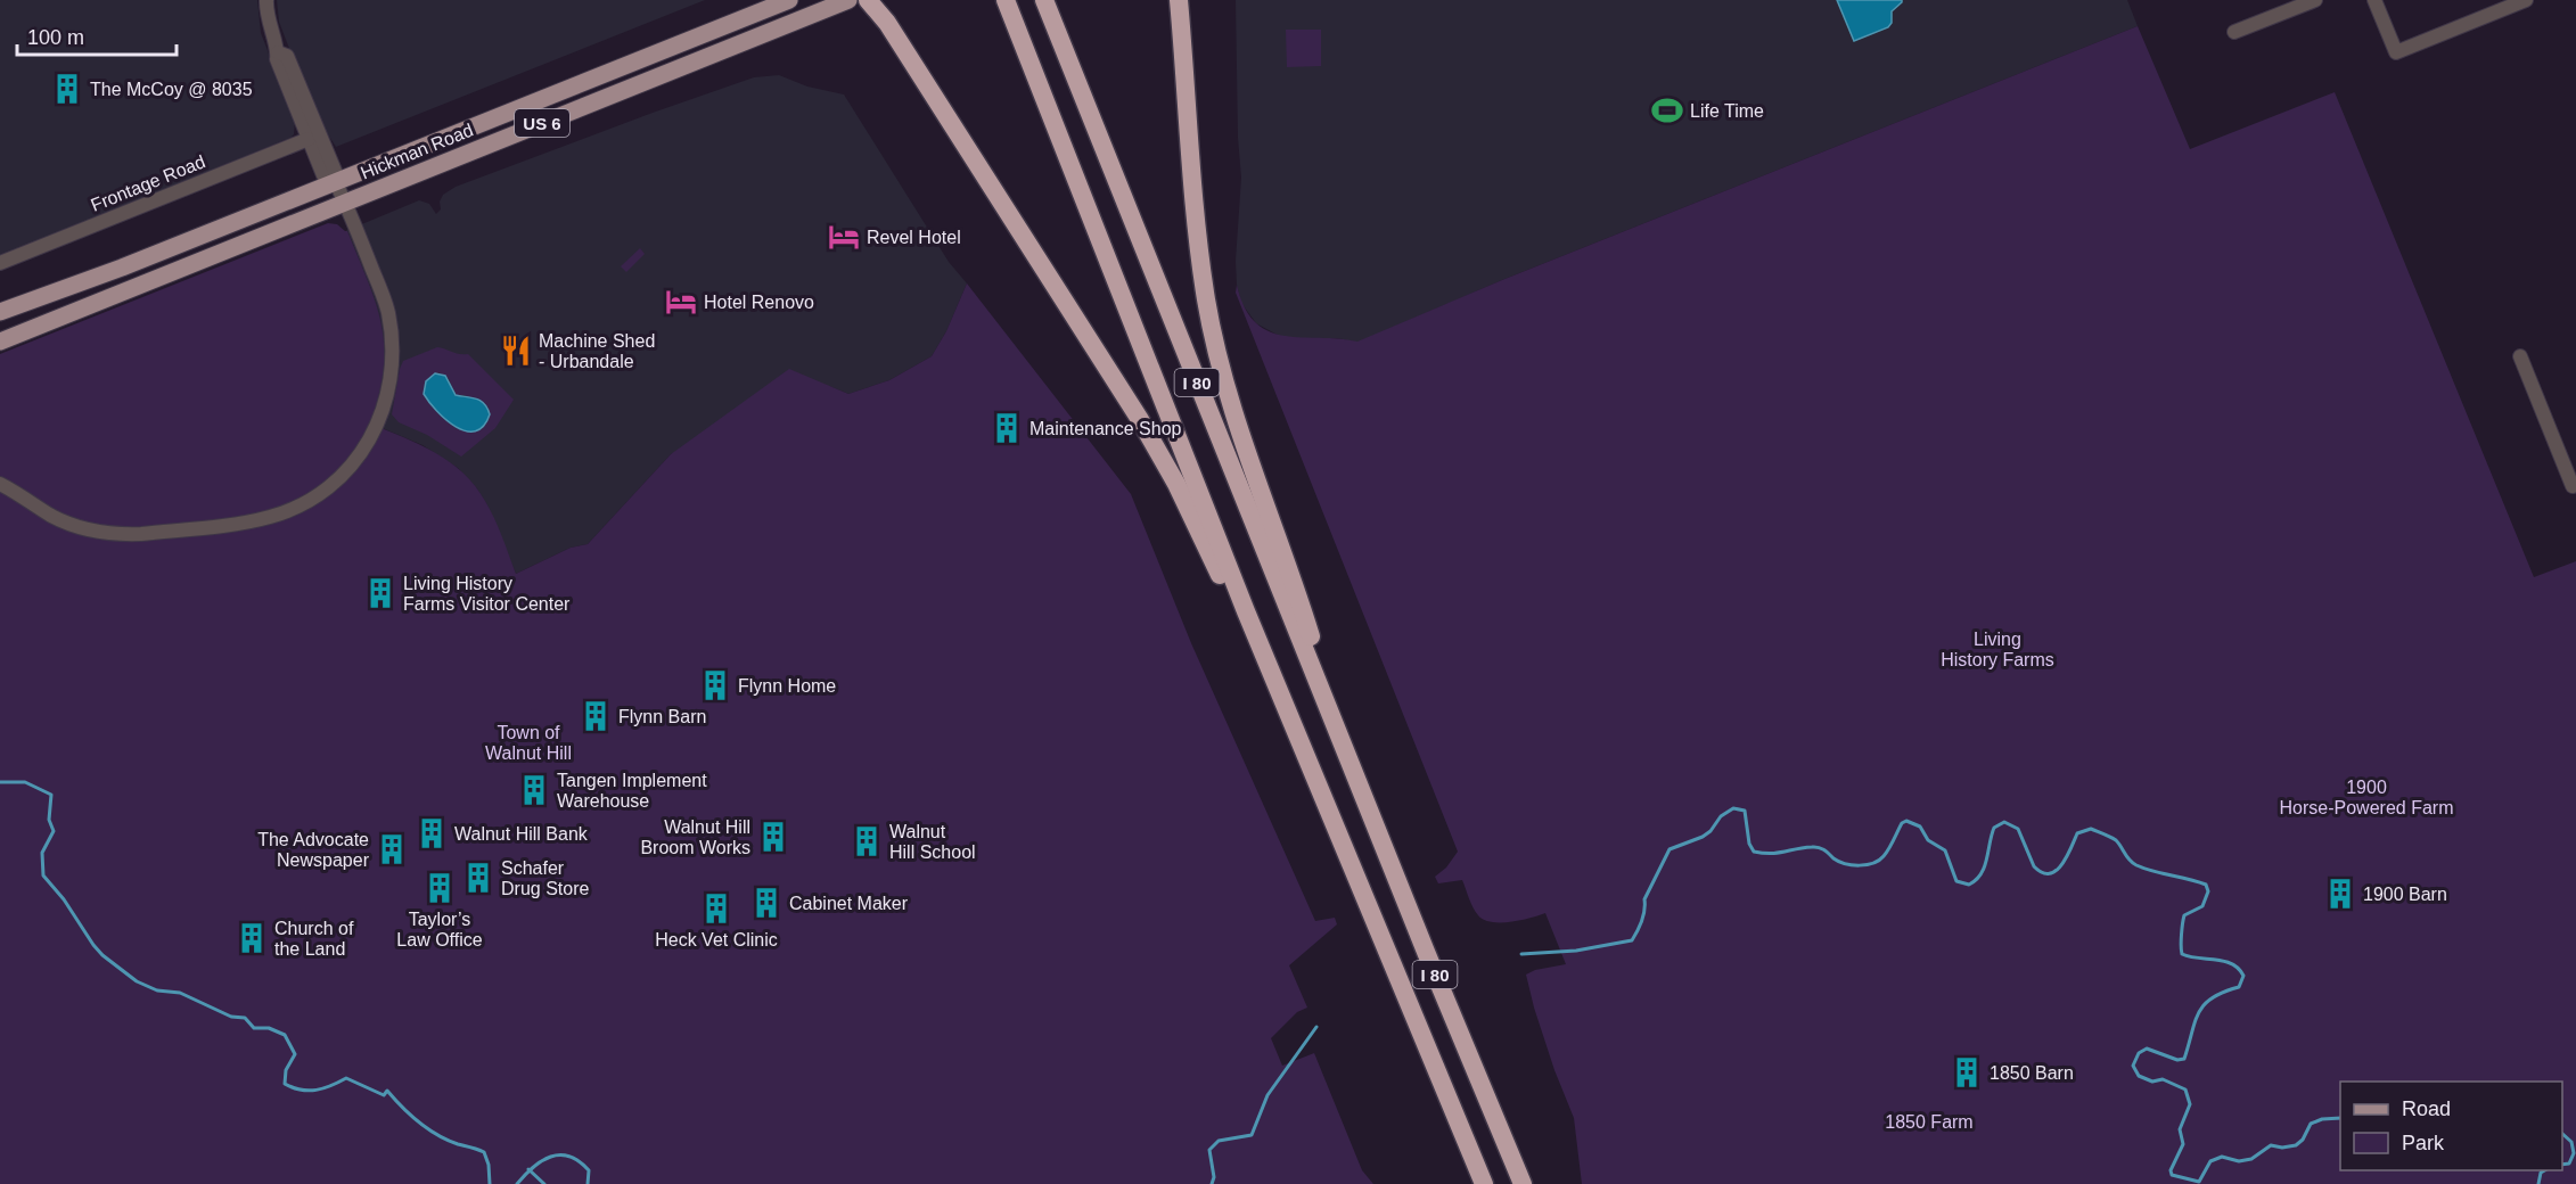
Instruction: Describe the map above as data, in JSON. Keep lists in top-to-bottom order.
{
  "streets": {
    "highway": ["I 80"],
    "main road": ["US 6", "Hickman Road"],
    "street": ["Frontage Road"]
  },
  "parks": [
    "Living History Farms",
    "Town of Walnut Hill",
    "1900 Horse-Powered Farm",
    "1850 Farm"
  ],
  "places": {
    "building": [
      "The McCoy @ 8035",
      "Maintenance Shop",
      "Living History Farms Visitor Center",
      "Flynn Home",
      "Flynn Barn",
      "Tangen Implement Warehouse",
      "Walnut Hill Bank",
      "Walnut Hill Broom Works",
      "Walnut Hill School",
      "The Advocate Newspaper",
      "Schafer Drug Store",
      "Taylor’s Law Office",
      "1900 Barn",
      "Cabinet Maker",
      "Heck Vet Clinic",
      "Church of the Land",
      "1850 Barn"
    ],
    "sports": ["Life Time"],
    "hotel": ["Revel Hotel", "Hotel Renovo"],
    "restaurant": ["Machine Shed - Urbandale"]
  },
  "legend": ["Road", "Park"],
  "scale_bar": "100 m"
}
